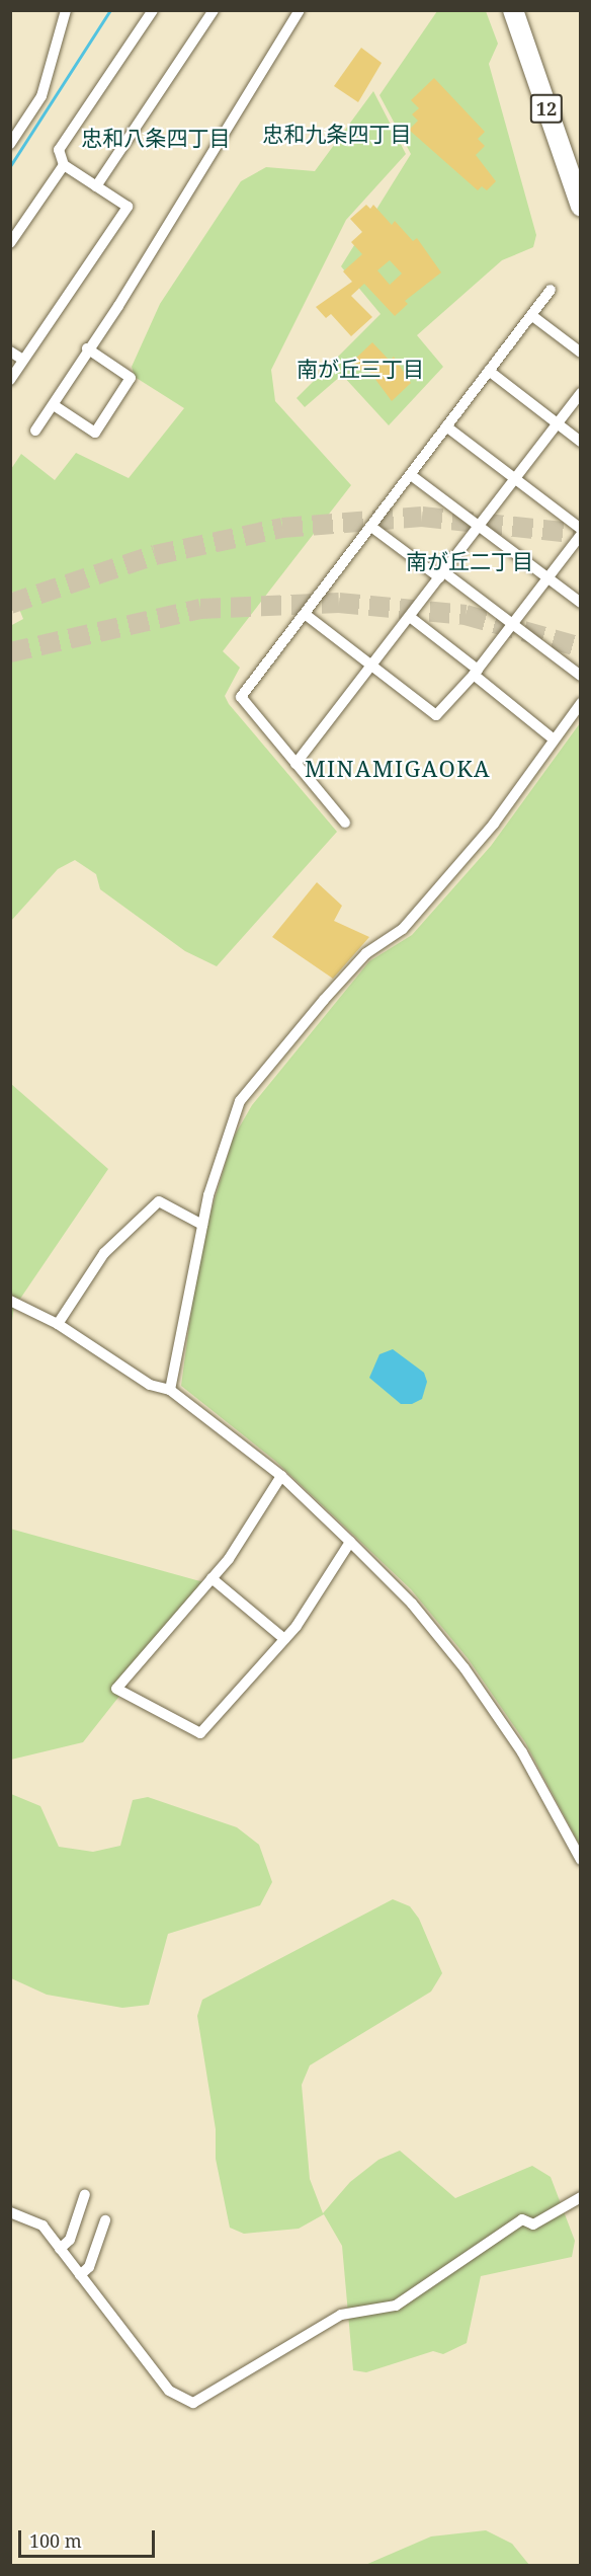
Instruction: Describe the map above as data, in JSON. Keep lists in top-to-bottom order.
{
  "streets": {
    "highway": ["12"]
  },
  "districts": [
    "忠和九条四丁目",
    "忠和八条四丁目",
    "南が丘三丁目",
    "南が丘二丁目",
    "MINAMIGAOKA"
  ],
  "scale_bar": "100 m"
}
